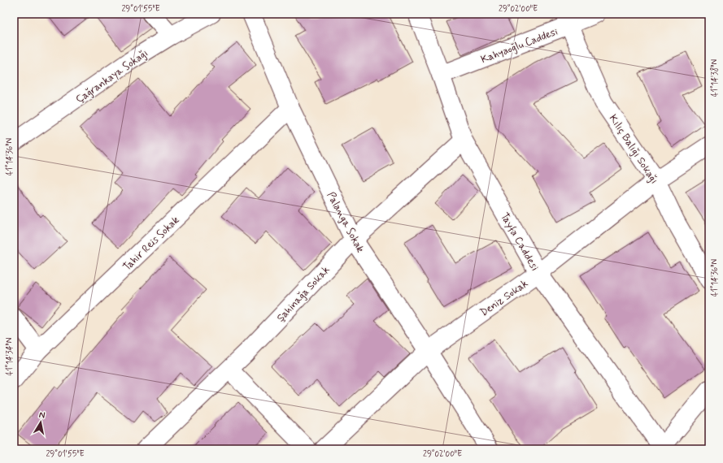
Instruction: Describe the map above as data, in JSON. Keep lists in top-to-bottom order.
{
  "streets": {
    "street": [
      "Kahyaoğlu Caddesi",
      "Çağrankaya Sokağı",
      "Kılıç Balığı Sokağı",
      "Palanga Sokak",
      "Tayfa Caddesi",
      "Tahir Reis Sokak",
      "Şahinağa Sokak",
      "Deniz Sokak"
    ]
  },
  "crossings": [
    ["Kahyaoğlu Caddesi", "Kılıç Balığı Sokağı"],
    ["Kahyaoğlu Caddesi", "Tayfa Caddesi"],
    ["Kılıç Balığı Sokağı", "Deniz Sokak"],
    ["Palanga Sokak", "Tahir Reis Sokak"],
    ["Palanga Sokak", "Şahinağa Sokak"],
    ["Palanga Sokak", "Deniz Sokak"],
    ["Tayfa Caddesi", "Şahinağa Sokak"],
    ["Tayfa Caddesi", "Deniz Sokak"]
  ],
  "north": "top",
  "coordinates": [
    "29°01'55\"E",
    "29°02'00\"E",
    "41°14'38\"N",
    "41°14'36\"N",
    "41°14'34\"N"
  ]
}
